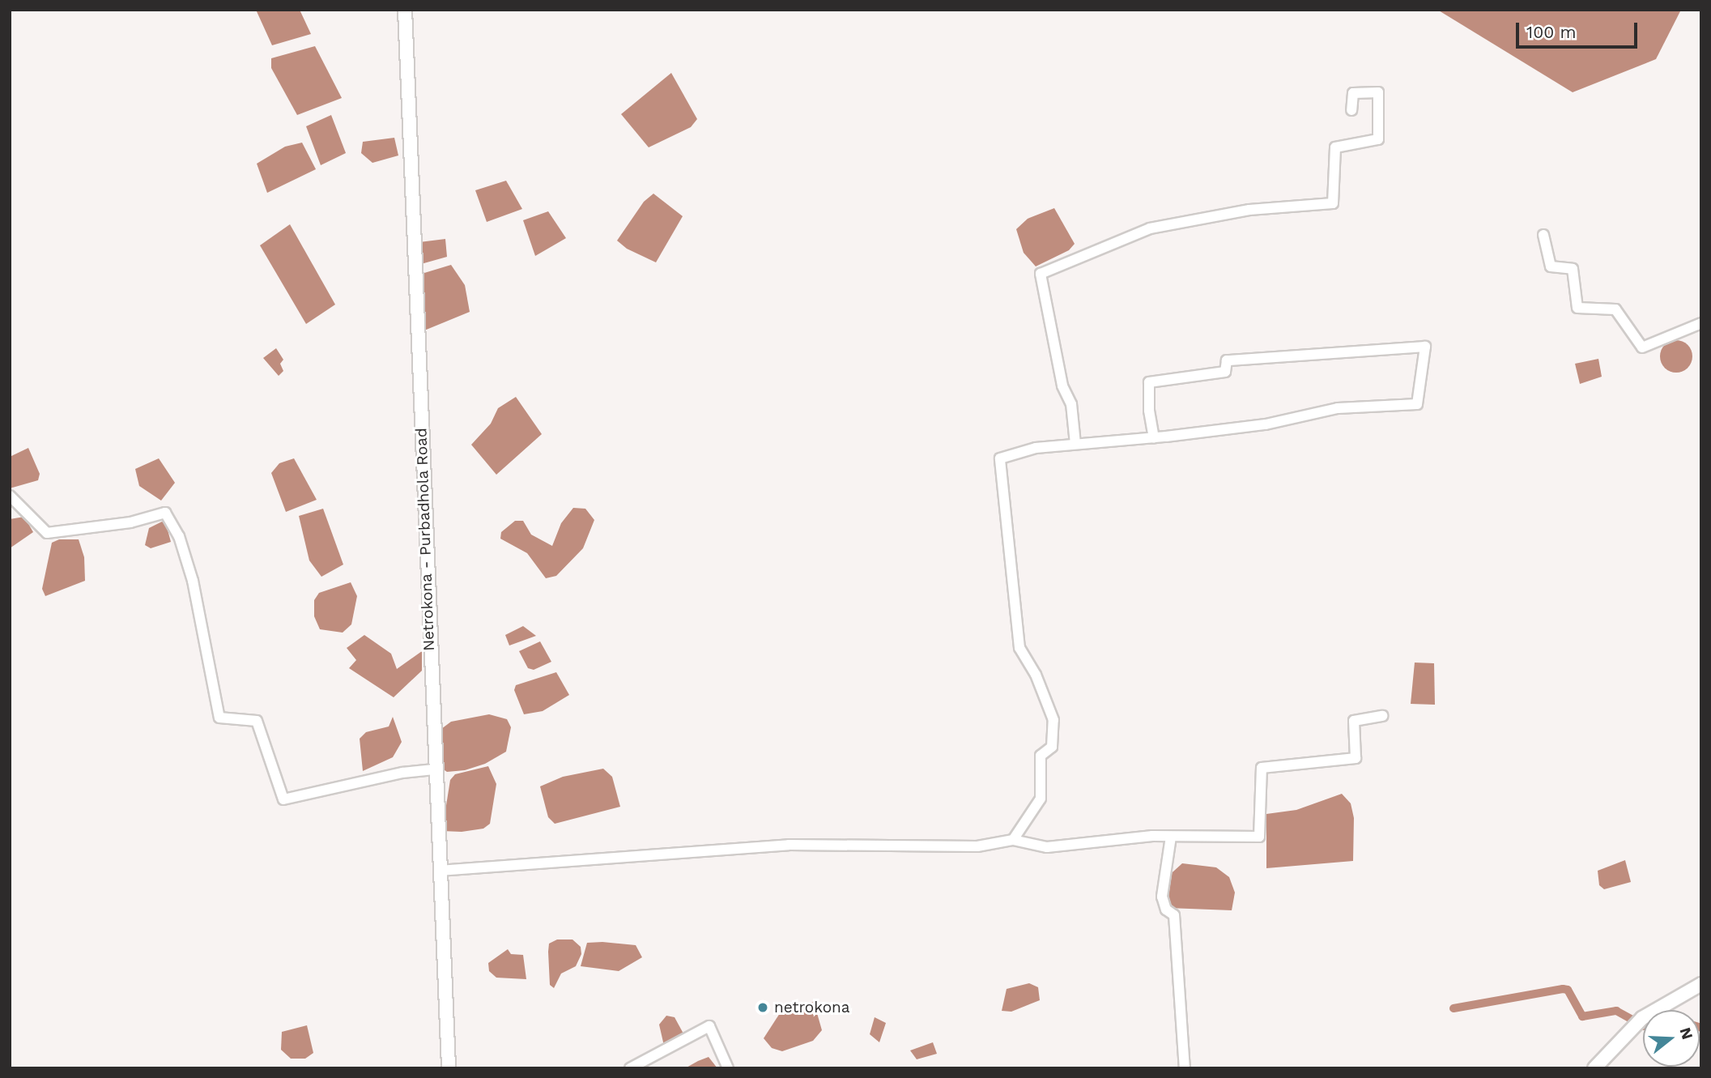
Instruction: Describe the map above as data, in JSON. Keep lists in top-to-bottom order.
{
  "streets": {
    "main road": ["Netrokona - Purbadhola Road"]
  },
  "places": ["netrokona"],
  "scale_bar": "100 m",
  "north": "right"
}
